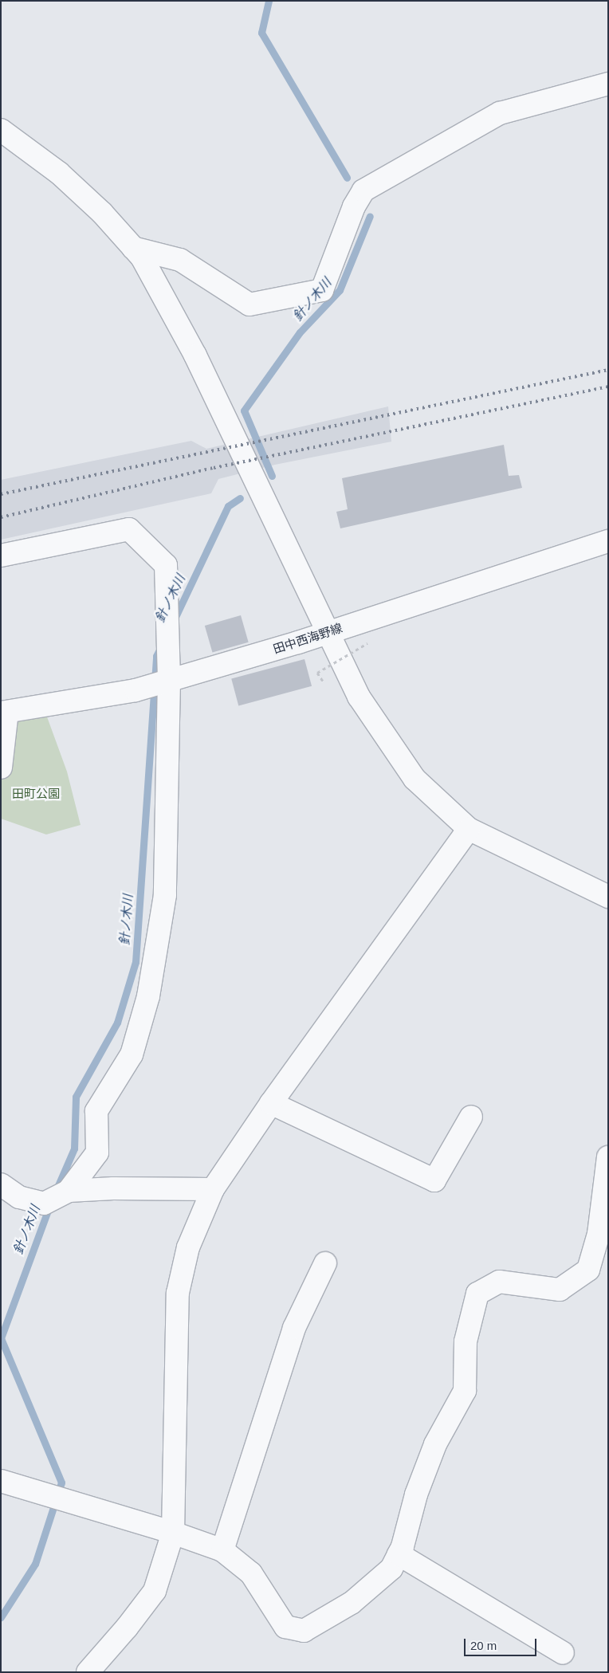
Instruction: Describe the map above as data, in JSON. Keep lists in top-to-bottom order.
{
  "streets": {
    "street": ["田中西海野線"]
  },
  "water": ["針ノ木川"],
  "parks": ["田町公園"],
  "scale_bar": "20 m"
}
